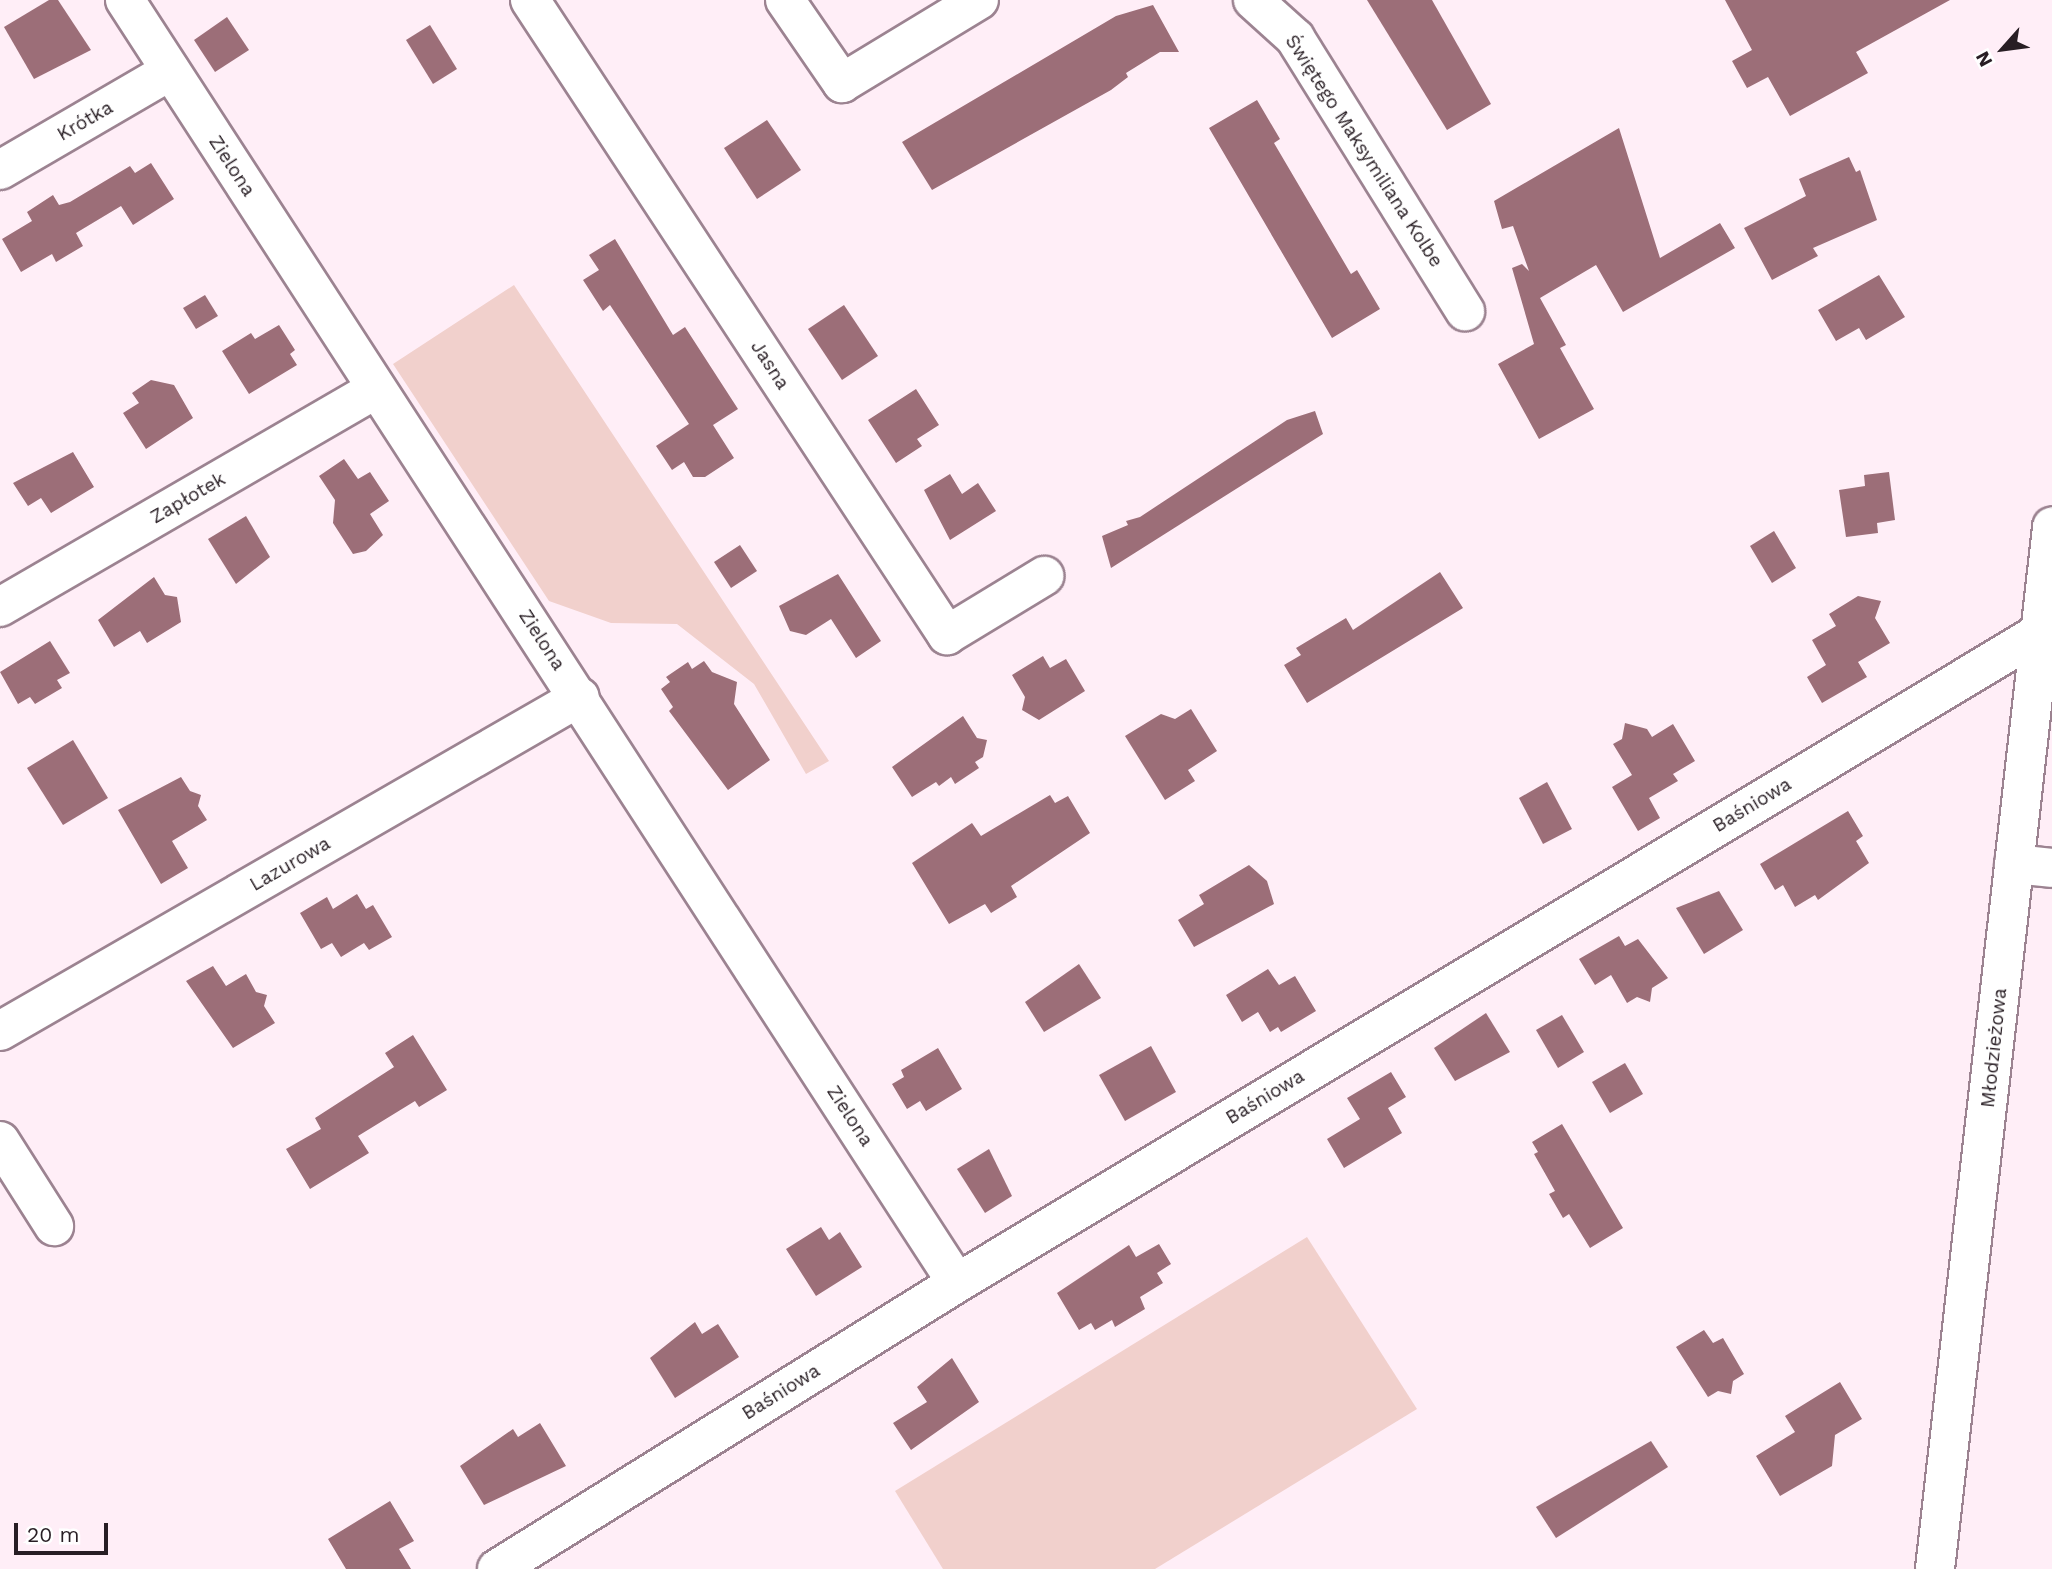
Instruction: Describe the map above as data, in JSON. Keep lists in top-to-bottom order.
{
  "streets": {
    "street": [
      "Krótka",
      "Świętego Maksymiliana Kolbe",
      "Zielona",
      "Jasna",
      "Zapłotek",
      "Baśniowa",
      "Lazurowa",
      "Młodzieżowa"
    ]
  },
  "crossings": [
    ["Krótka", "Zielona"],
    ["Zielona", "Zapłotek"],
    ["Zielona", "Baśniowa"],
    ["Zielona", "Lazurowa"],
    ["Baśniowa", "Młodzieżowa"]
  ],
  "scale_bar": "20 m",
  "north": "bottom left"
}
